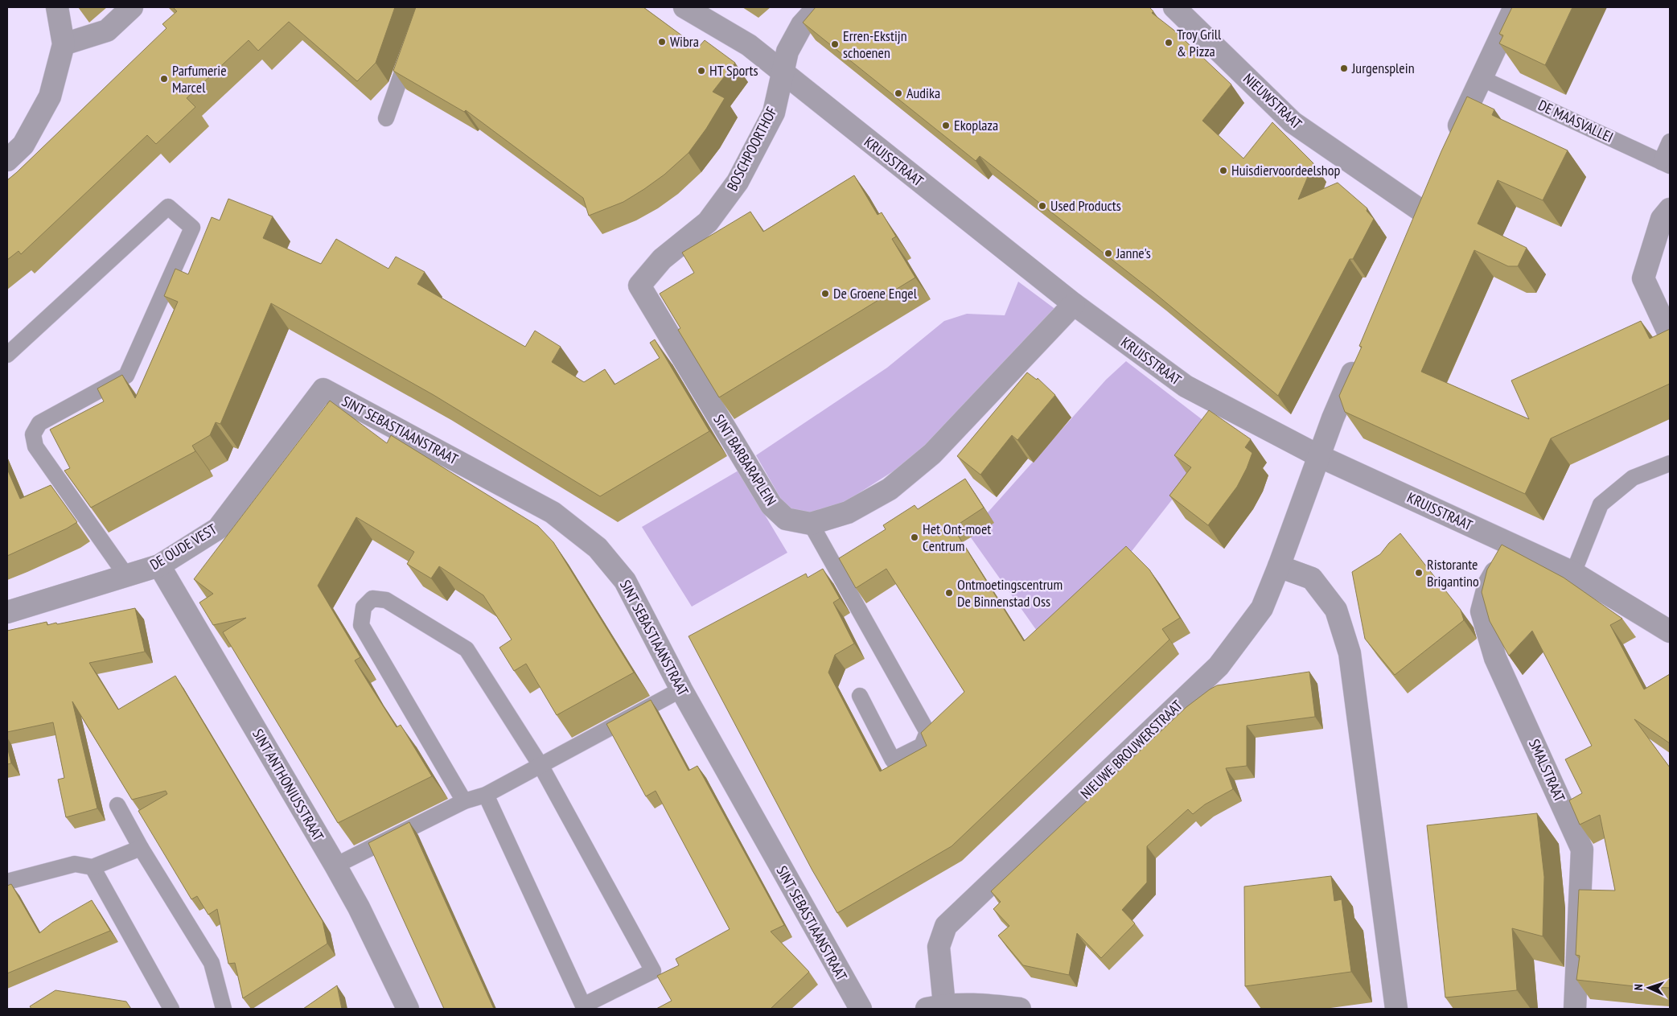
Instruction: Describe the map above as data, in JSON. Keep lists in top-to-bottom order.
{
  "streets": {
    "street": [
      "NIEUWSTRAAT",
      "BOSCHPOORTHOF",
      "KRUISSTRAAT",
      "SINT SEBASTIAANSTRAAT",
      "SINT BARBARAPLEIN",
      "DE OUDE VEST",
      "NIEUWE BROUWERSTRAAT",
      "SMALSTRAAT",
      "SINT ANTHONIUSSTRAAT"
    ],
    "lane": ["DE MAASVALLEI"]
  },
  "crossings": [
    ["BOSCHPOORTHOF", "KRUISSTRAAT"],
    ["BOSCHPOORTHOF", "SINT BARBARAPLEIN"],
    ["KRUISSTRAAT", "SINT BARBARAPLEIN"],
    ["KRUISSTRAAT", "NIEUWE BROUWERSTRAAT"],
    ["KRUISSTRAAT", "SMALSTRAAT"],
    ["SINT SEBASTIAANSTRAAT", "DE OUDE VEST"],
    ["DE OUDE VEST", "SINT ANTHONIUSSTRAAT"]
  ],
  "places": [
    "Wibra",
    "Troy Grill & Pizza",
    "Erren-Ekstijn schoenen",
    "Jurgensplein",
    "HT Sports",
    "Parfumerie Marcel",
    "Audika",
    "Ekoplaza",
    "Huisdiervoordeelshop",
    "Used Products",
    "Janne's",
    "De Groene Engel",
    "Het Ont-moet Centrum",
    "Ristorante Brigantino",
    "Ontmoetingscentrum De Binnenstad Oss"
  ],
  "north": "left"
}
